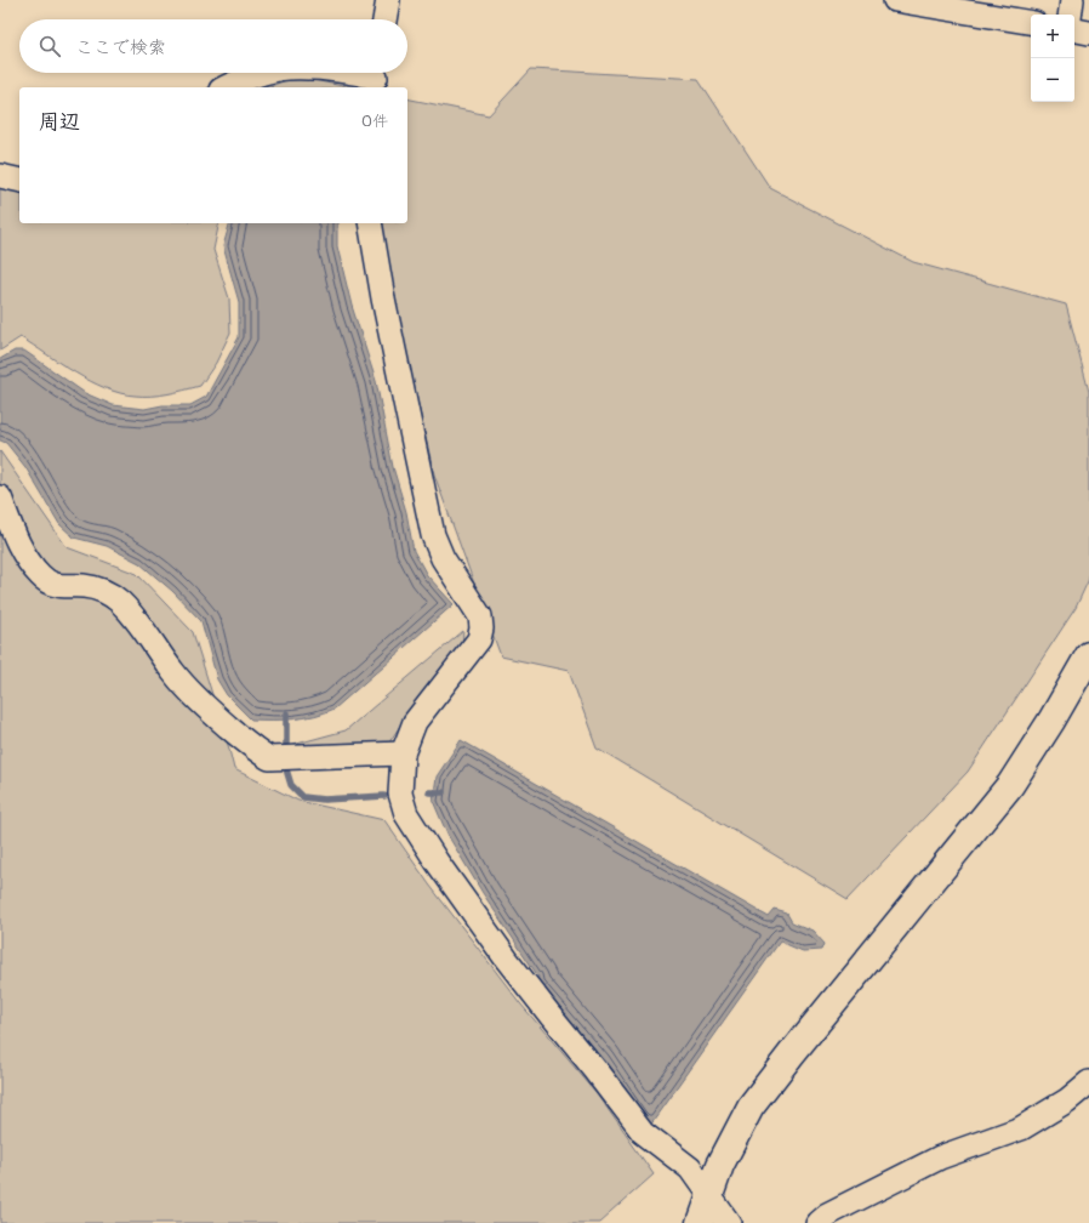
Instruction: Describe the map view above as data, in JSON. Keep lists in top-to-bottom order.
{
  "page": {
    "map_buttons": ["+", "−"],
    "search": "ここで検索",
    "heading": ["周辺", "0件"]
  }
}
